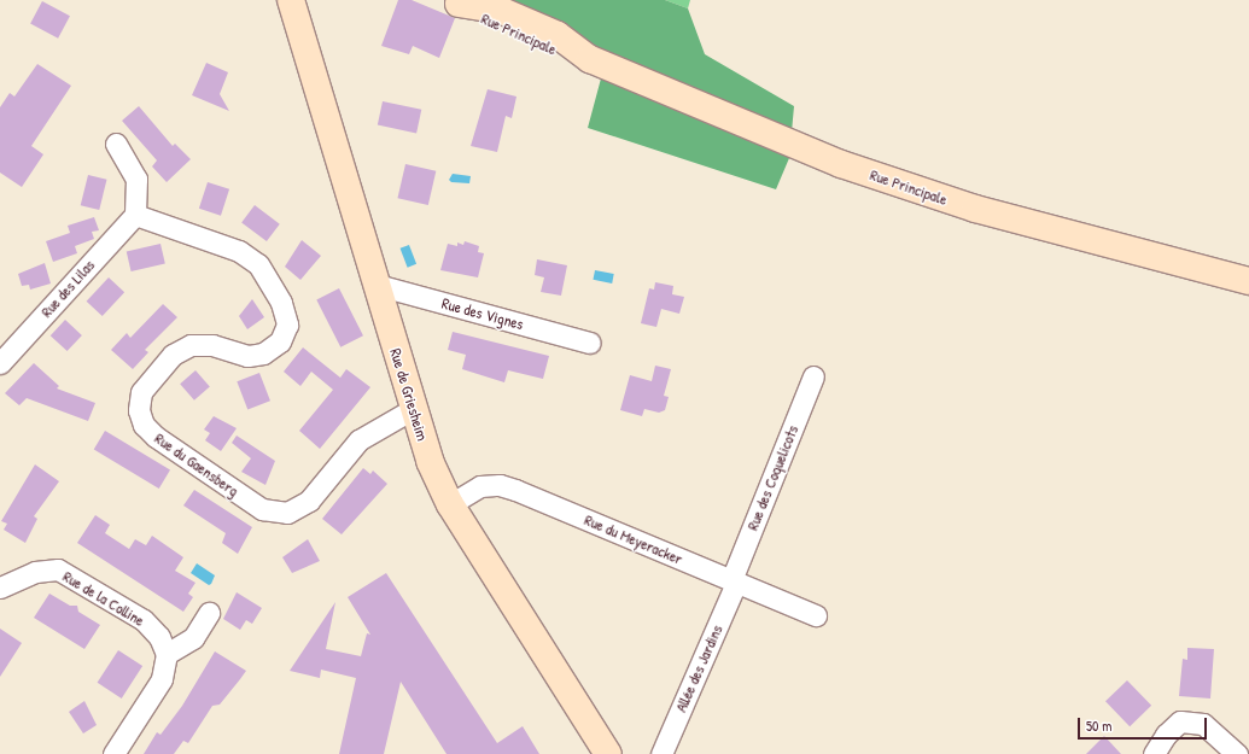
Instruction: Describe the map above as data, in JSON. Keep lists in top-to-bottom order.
{
  "streets": {
    "main road": ["Rue Principale", "Rue de Griesheim"],
    "street": [
      "Rue des Lilas",
      "Rue des Vignes",
      "Rue du Gaensberg",
      "Rue des Coquelicots",
      "Rue du Meyeracker",
      "Rue de la Colline",
      "Allée des Jardins"
    ]
  },
  "crossings": [
    ["Rue des Lilas", "Rue du Gaensberg"],
    ["Rue des Vignes", "Rue de Griesheim"],
    ["Rue de Griesheim", "Rue du Gaensberg"],
    ["Rue de Griesheim", "Rue du Meyeracker"],
    ["Rue des Coquelicots", "Rue du Meyeracker"],
    ["Rue des Coquelicots", "Allée des Jardins"],
    ["Rue du Meyeracker", "Allée des Jardins"]
  ],
  "scale_bar": "50 m"
}
